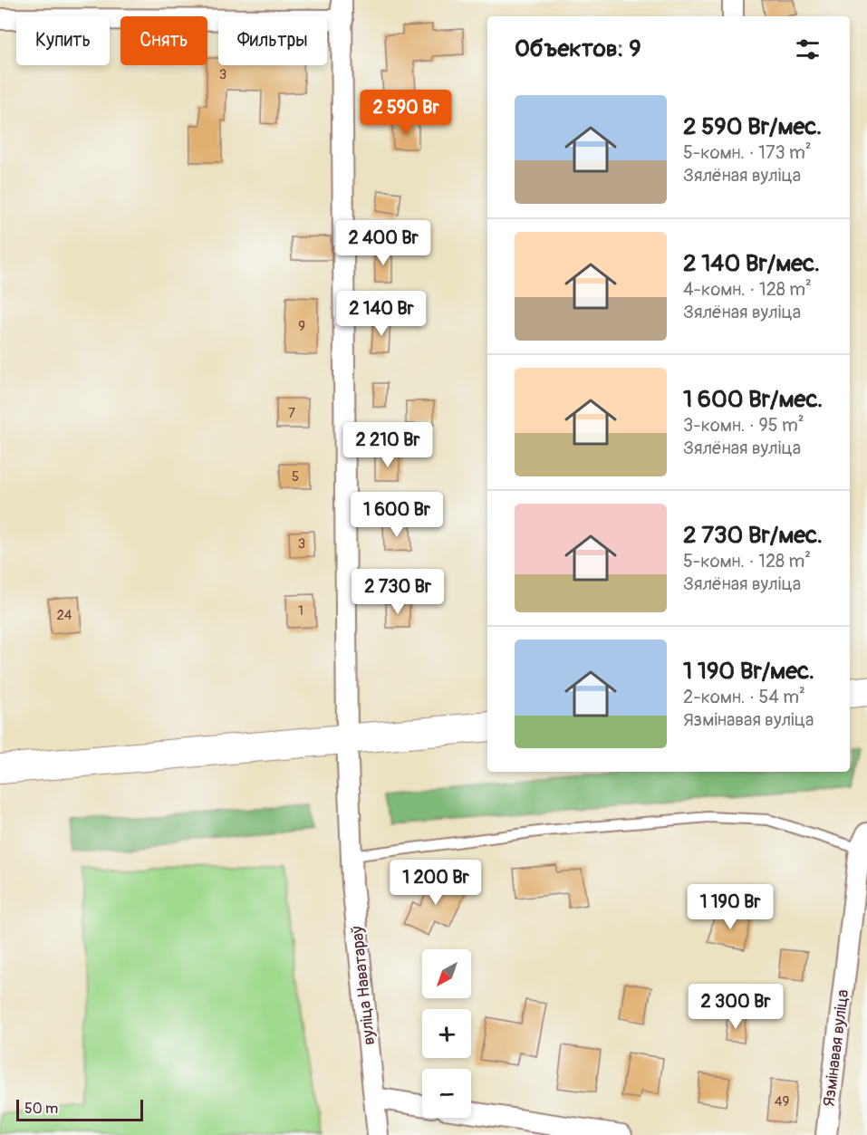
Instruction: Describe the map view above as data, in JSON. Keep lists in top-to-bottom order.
{
  "streets": {
    "street": ["вуліца Наватараў", "Язмінавая вуліца"]
  },
  "house_numbers": [
    "3",
    "9",
    "7",
    "5",
    "3",
    "1",
    "24",
    "49"
  ],
  "scale_bar": "50 m",
  "north": "bottom left",
  "page": {
    "chip": ["Купить", "Снять", "Фильтры"],
    "heading": "Объектов: 9",
    "list": [
      {
        "name": "2 590 Br/мес.",
        "note": "5-комн. · 173 m² · Зялёная вуліца"
      },
      {
        "name": "2 140 Br/мес.",
        "note": "4-комн. · 128 m² · Зялёная вуліца"
      },
      {
        "name": "1 600 Br/мес.",
        "note": "3-комн. · 95 m² · Зялёная вуліца"
      },
      {
        "name": "2 730 Br/мес.",
        "note": "5-комн. · 128 m² · Зялёная вуліца"
      },
      {
        "name": "1 190 Br/мес.",
        "note": "2-комн. · 54 m² · Язмінавая вуліца"
      }
    ],
    "price": [
      "2 590 Br",
      "2 400 Br",
      "2 140 Br",
      "2 210 Br",
      "1 600 Br",
      "2 730 Br",
      "1 200 Br",
      "1 190 Br",
      "2 300 Br"
    ],
    "map_buttons": ["+", "−"],
    "scale": "50 m"
  }
}
